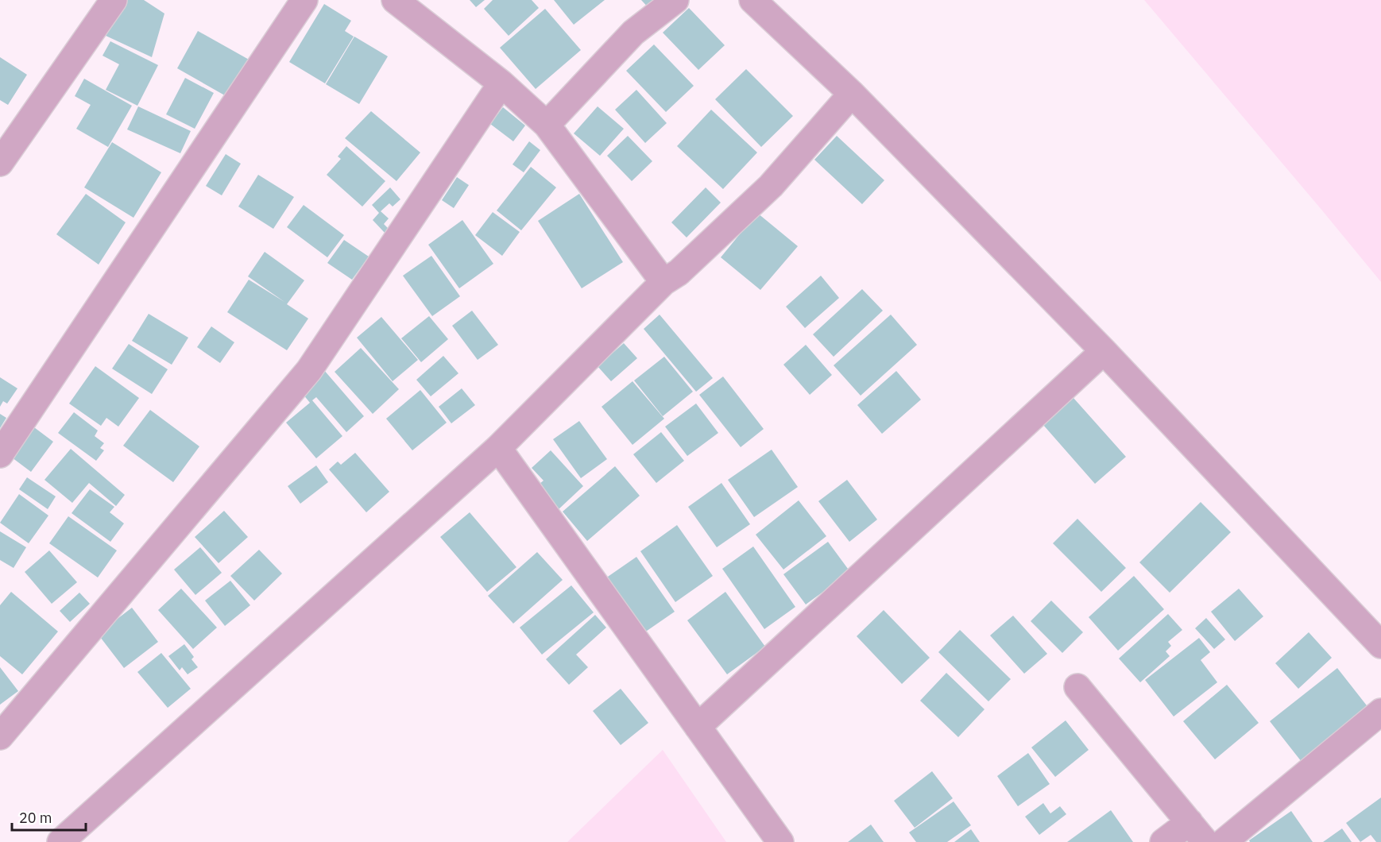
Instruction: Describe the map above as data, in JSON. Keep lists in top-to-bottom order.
{
  "scale_bar": "20 m"
}
